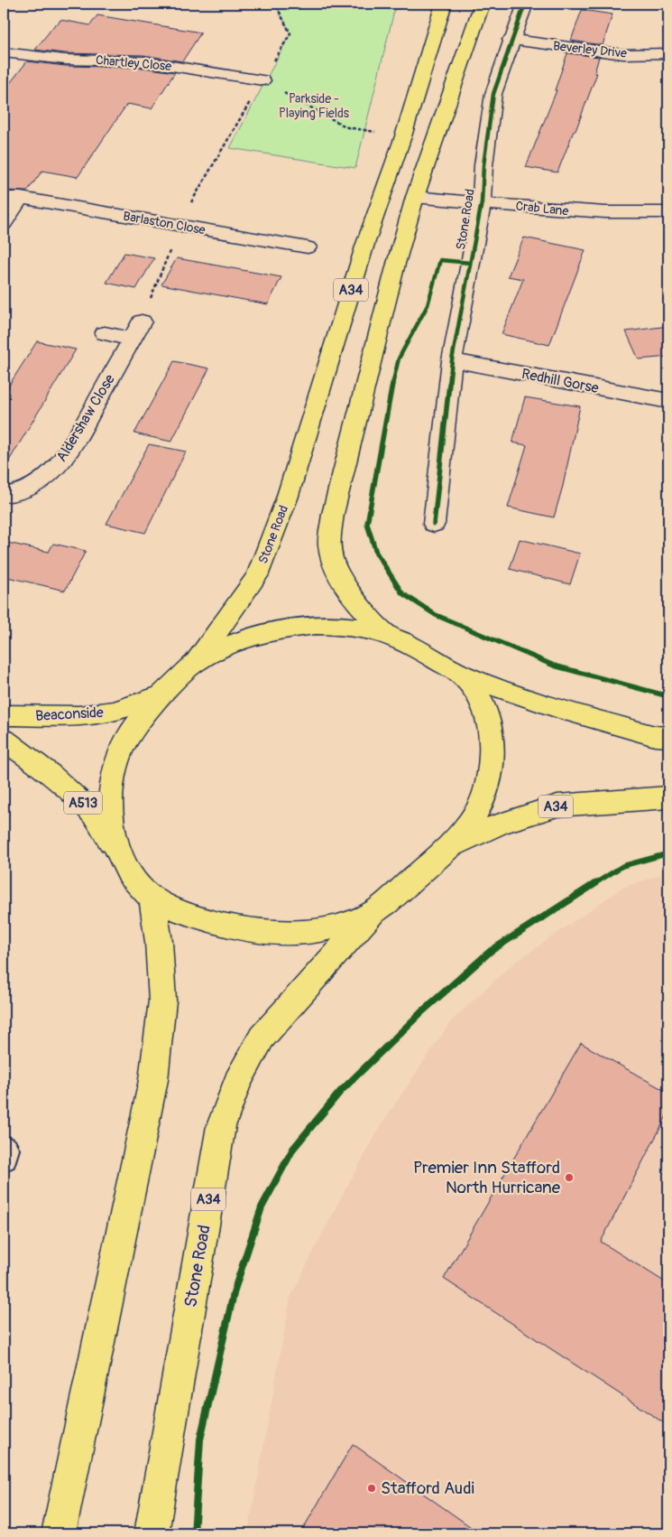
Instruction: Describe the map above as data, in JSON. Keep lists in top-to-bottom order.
{
  "streets": {
    "highway": [
      "Stone Road",
      "A34",
      "Beaconside",
      "A513"
    ],
    "street": [
      "Beverley Drive",
      "Chartley Close",
      "Crab Lane",
      "Barlaston Close",
      "Redhill Gorse",
      "Aldershaw Close"
    ]
  },
  "crossings": [
    ["Beverley Drive", "Stone Road"],
    ["Crab Lane", "Stone Road"],
    ["Crab Lane", "A34"],
    ["Stone Road", "Redhill Gorse"]
  ],
  "parks": ["Parkside - Playing Fields"],
  "places": ["Premier Inn Stafford North Hurricane", "Stafford Audi"]
}
